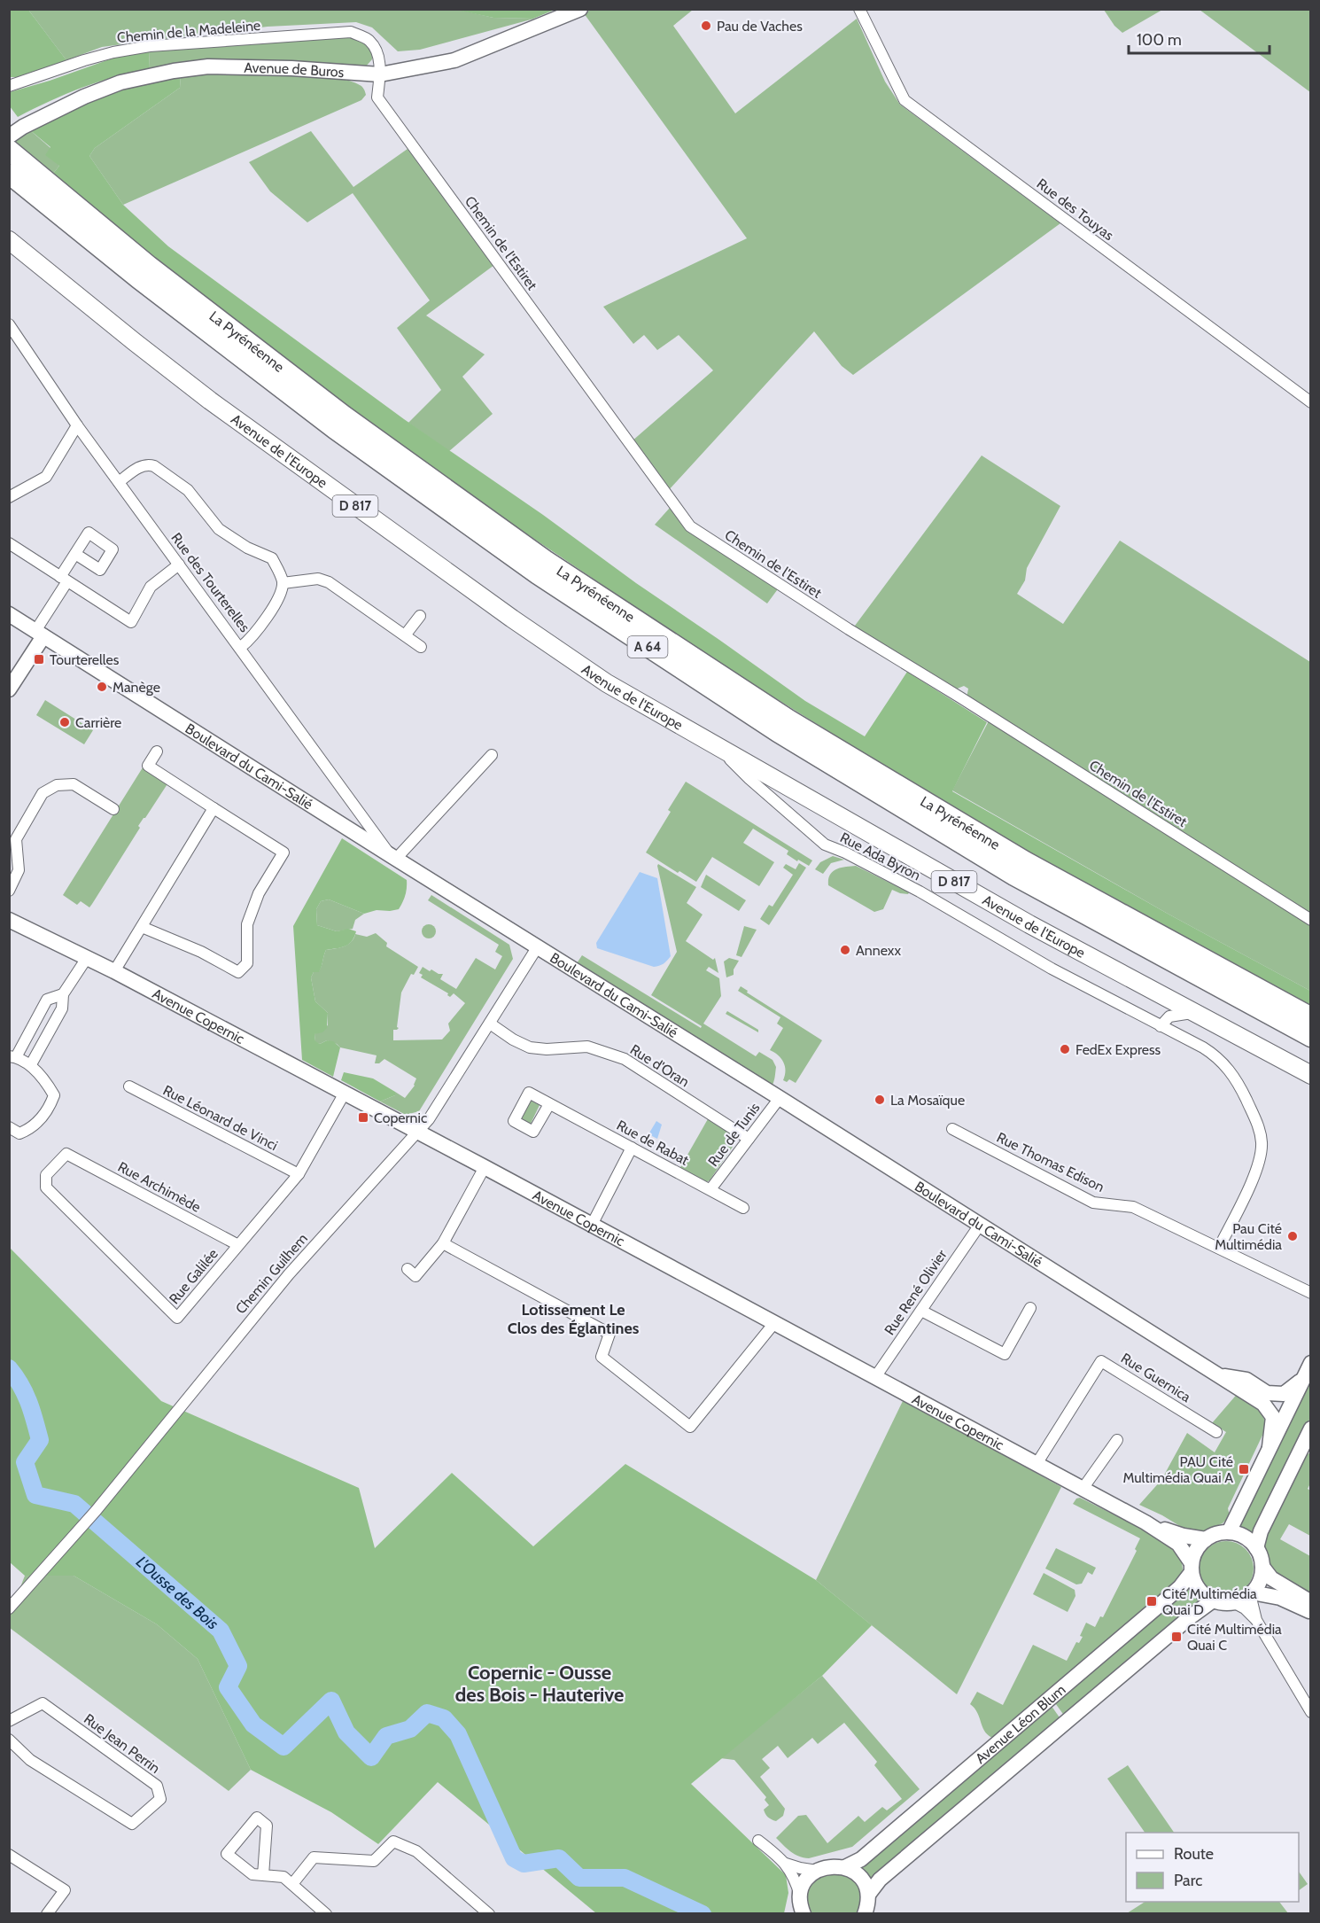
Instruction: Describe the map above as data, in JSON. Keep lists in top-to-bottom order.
{
  "streets": {
    "highway": ["La Pyrénéenne", "A 64"],
    "main road": ["Avenue de l'Europe", "D 817"],
    "street": [
      "Chemin de la Madeleine",
      "Avenue de Buros",
      "Rue des Touyas",
      "Chemin de l'Estiret",
      "Rue des Tourterelles",
      "Boulevard du Cami-Salié",
      "Rue Ada Byron",
      "Avenue Copernic",
      "Rue d'Oran",
      "Rue Léonard de Vinci",
      "Rue de Tunis",
      "Rue de Rabat",
      "Rue Thomas Edison",
      "Rue Archimède",
      "Chemin Guilhem",
      "Rue Galilée",
      "Rue René Olivier",
      "Rue Guernica",
      "Avenue Léon Blum",
      "Rue Jean Perrin"
    ]
  },
  "crossings": [
    ["Chemin de la Madeleine", "Avenue de Buros"],
    ["Chemin de la Madeleine", "Chemin de l'Estiret"],
    ["Avenue de Buros", "Chemin de l'Estiret"],
    ["Avenue de l'Europe", "Rue Ada Byron"],
    ["Rue des Tourterelles", "Boulevard du Cami-Salié"],
    ["Boulevard du Cami-Salié", "Rue de Tunis"],
    ["Boulevard du Cami-Salié", "Chemin Guilhem"],
    ["Boulevard du Cami-Salié", "Rue René Olivier"],
    ["Rue Ada Byron", "Rue Thomas Edison"],
    ["Avenue Copernic", "Chemin Guilhem"],
    ["Avenue Copernic", "Rue Galilée"],
    ["Avenue Copernic", "Rue René Olivier"],
    ["Avenue Copernic", "Rue Guernica"],
    ["Avenue Copernic", "Avenue Léon Blum"],
    ["Rue d'Oran", "Rue de Tunis"],
    ["Rue d'Oran", "Chemin Guilhem"],
    ["Rue Léonard de Vinci", "Rue Galilée"],
    ["Rue de Tunis", "Rue de Rabat"],
    ["Rue Archimède", "Rue Galilée"]
  ],
  "districts": ["Lotissement Le Clos des Églantines", "Copernic - Ousse des Bois - Hauterive"],
  "water": ["L'Ousse des Bois"],
  "places": {
    "other": [
      "Pau de Vaches",
      "Manège",
      "Carrière",
      "Annexx",
      "FedEx Express",
      "La Mosaïque",
      "Pau Cité Multimédia"
    ],
    "transit": [
      "Tourterelles",
      "Copernic",
      "PAU Cité Multimédia Quai A",
      "Cité Multimédia Quai D",
      "Cité Multimédia Quai C"
    ]
  },
  "legend": ["Route", "Parc"],
  "scale_bar": "100 m"
}
